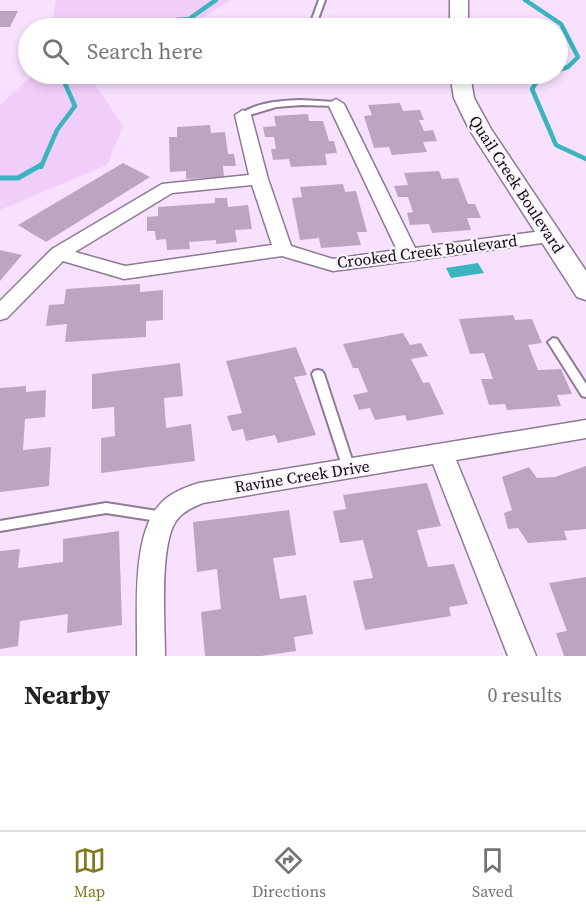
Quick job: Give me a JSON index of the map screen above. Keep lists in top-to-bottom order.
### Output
{
  "streets": {
    "street": ["Quail Creek Boulevard", "Crooked Creek Boulevard", "Ravine Creek Drive"]
  },
  "crossings": [
    ["Quail Creek Boulevard", "Crooked Creek Boulevard"]
  ],
  "page": {
    "search": "Search here",
    "heading": ["Nearby", "0 results"],
    "nav": ["Map", "Directions", "Saved"]
  }
}
